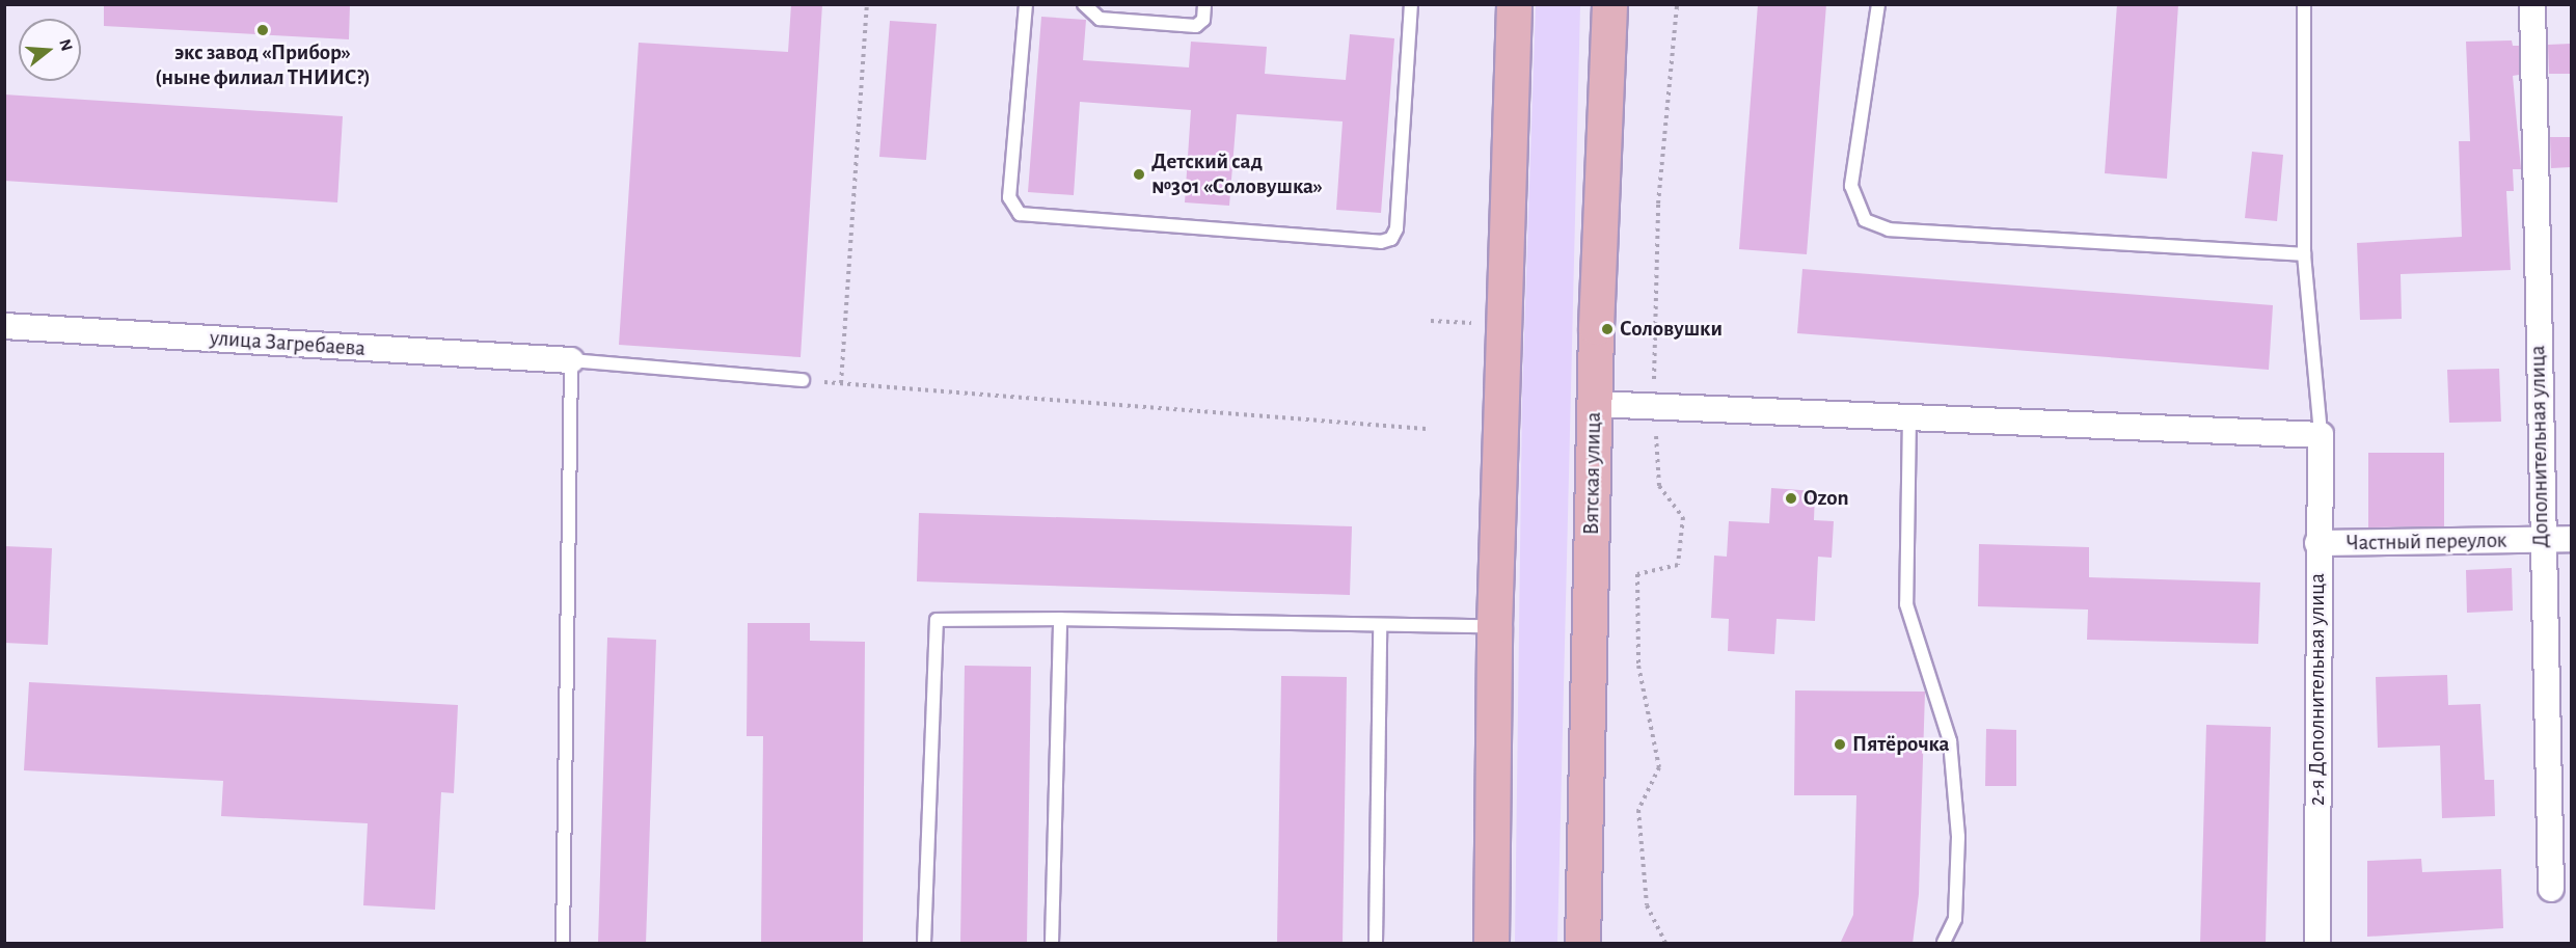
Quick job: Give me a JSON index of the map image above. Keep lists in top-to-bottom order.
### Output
{
  "streets": {
    "main road": ["Вятская улица"],
    "street": [
      "улица Загребаева",
      "Дополнительная улица",
      "Частный переулок",
      "2-я Дополнительная улица"
    ]
  },
  "crossings": [
    ["Дополнительная улица", "Частный переулок"],
    ["Частный переулок", "2-я Дополнительная улица"]
  ],
  "places": [
    "экс завод «Прибор» (ныне филиал ТНИИС?)",
    "Детский сад №301 «Соловушка»",
    "Соловушки",
    "Ozon",
    "Пятёрочка"
  ],
  "north": "right"
}
